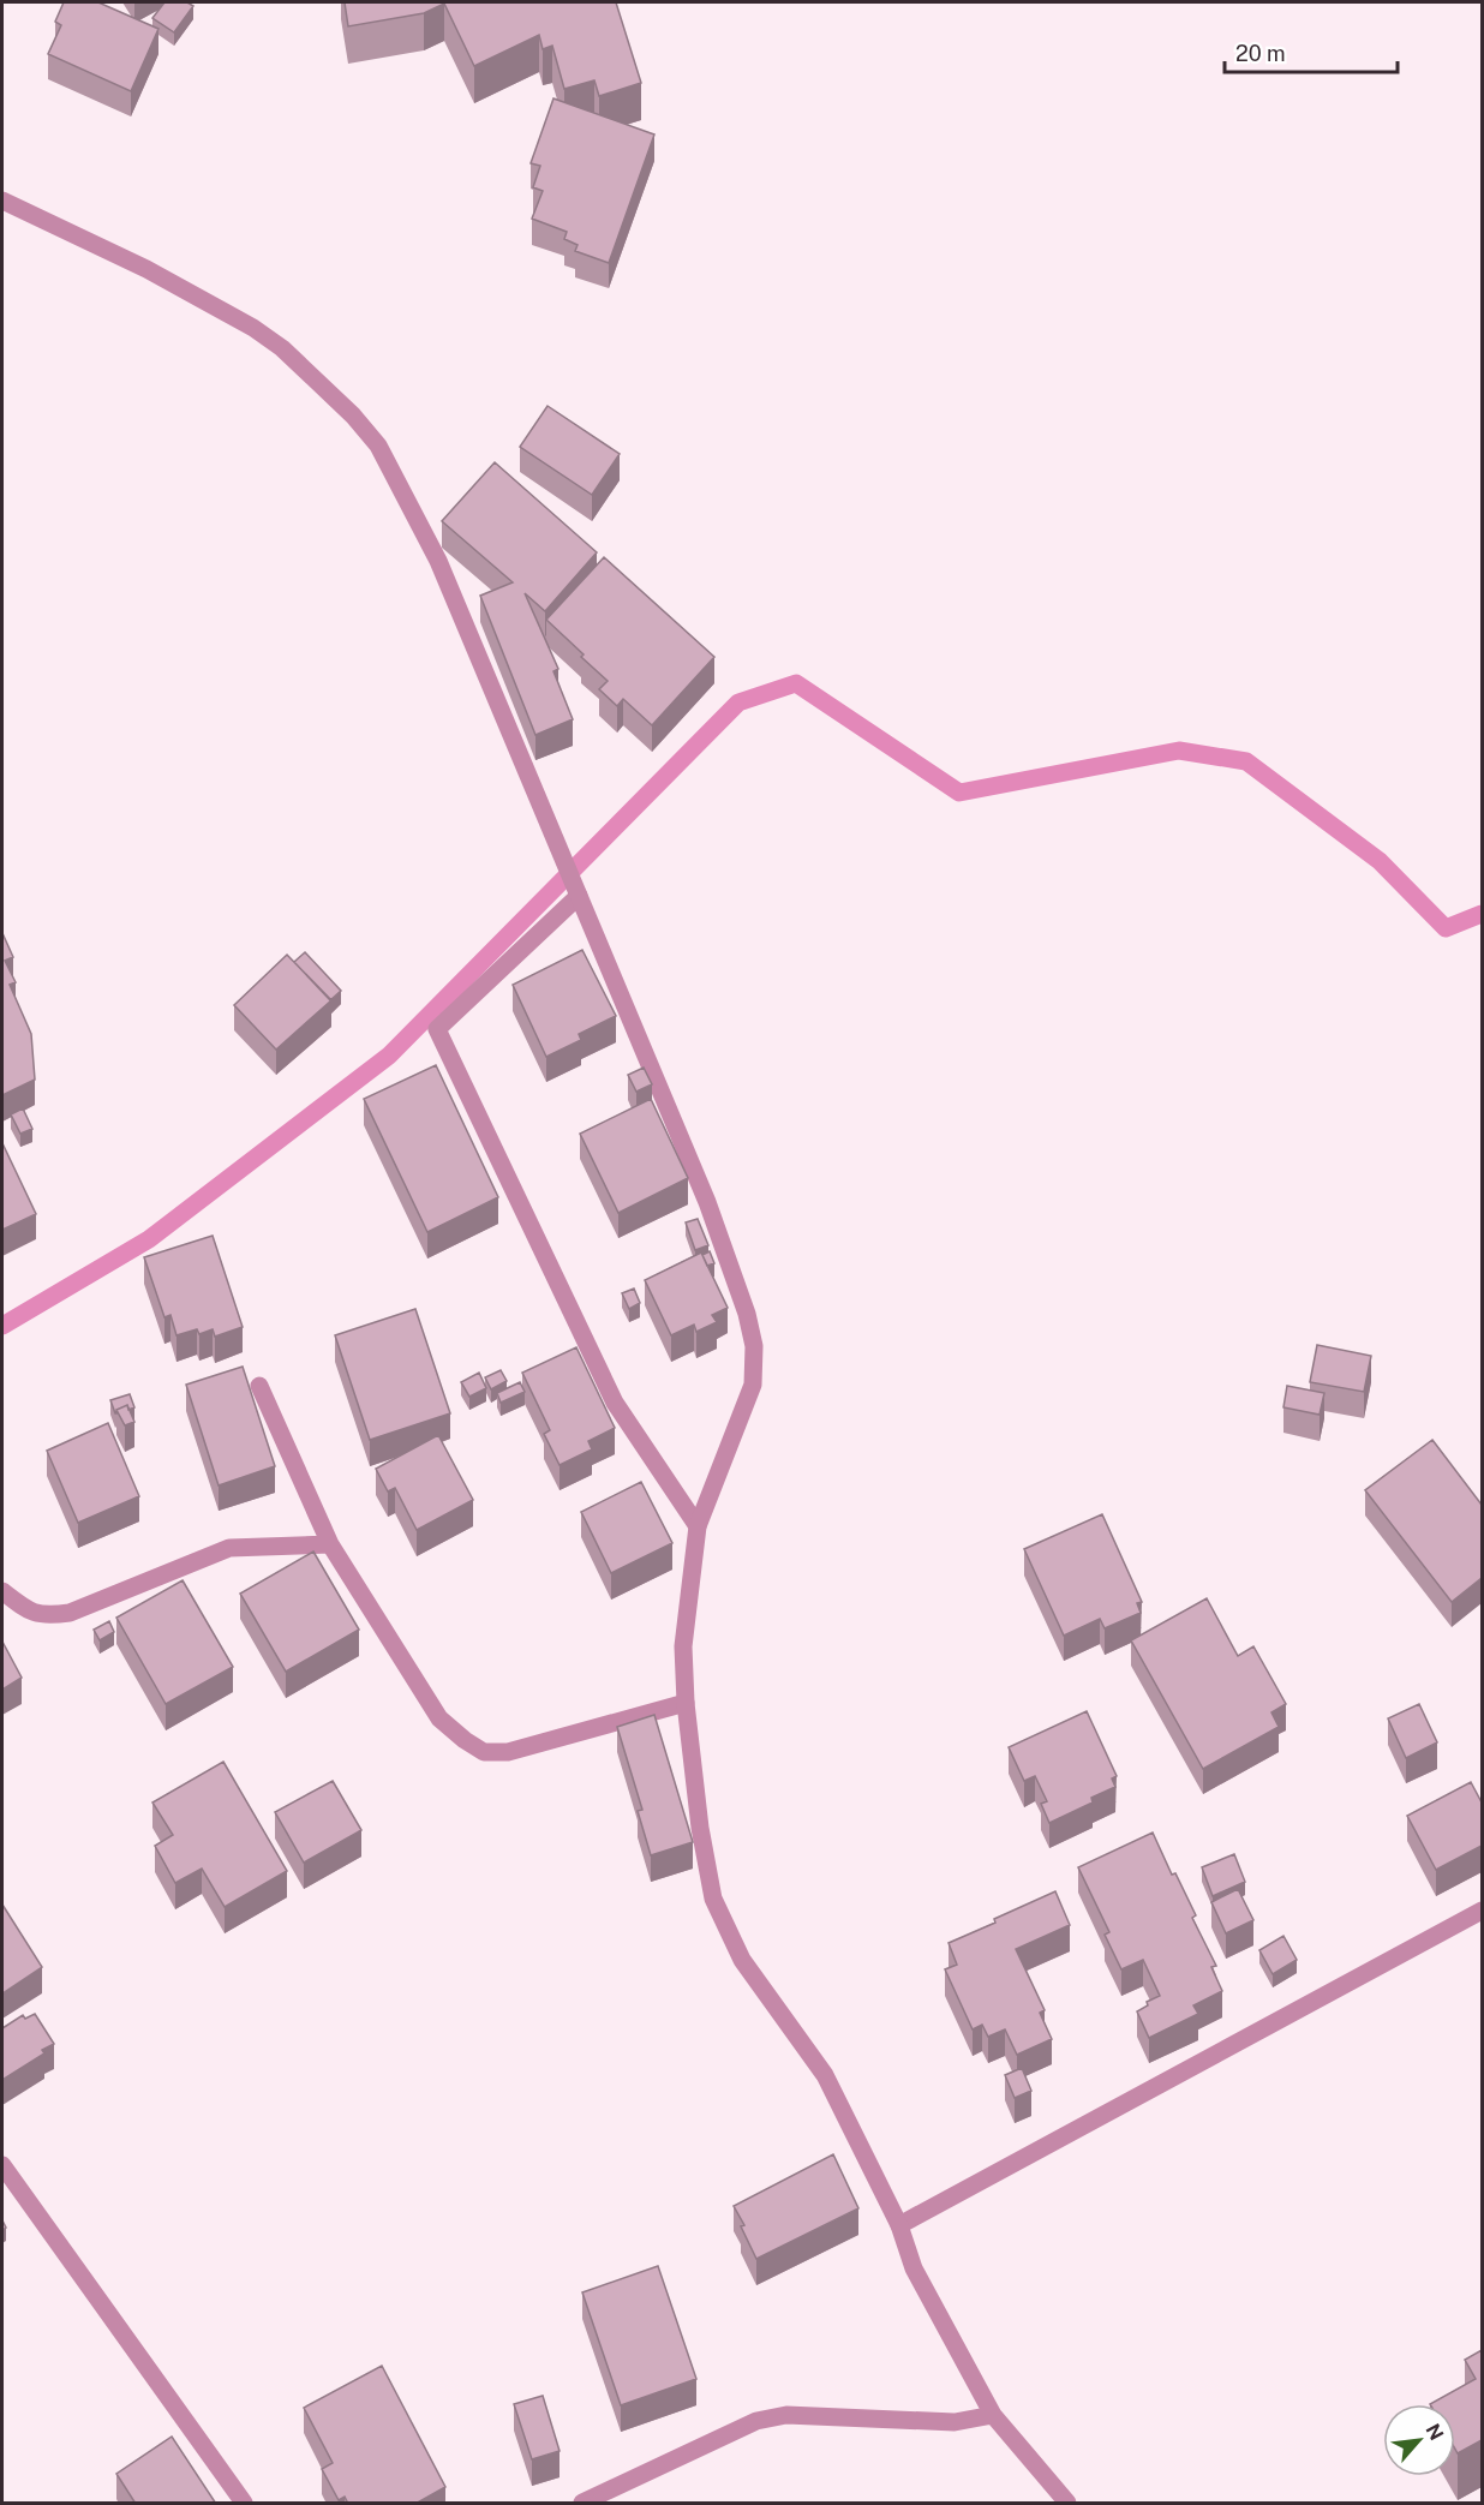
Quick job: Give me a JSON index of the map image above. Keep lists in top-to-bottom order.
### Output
{
  "scale_bar": "20 m",
  "north": "top right"
}
